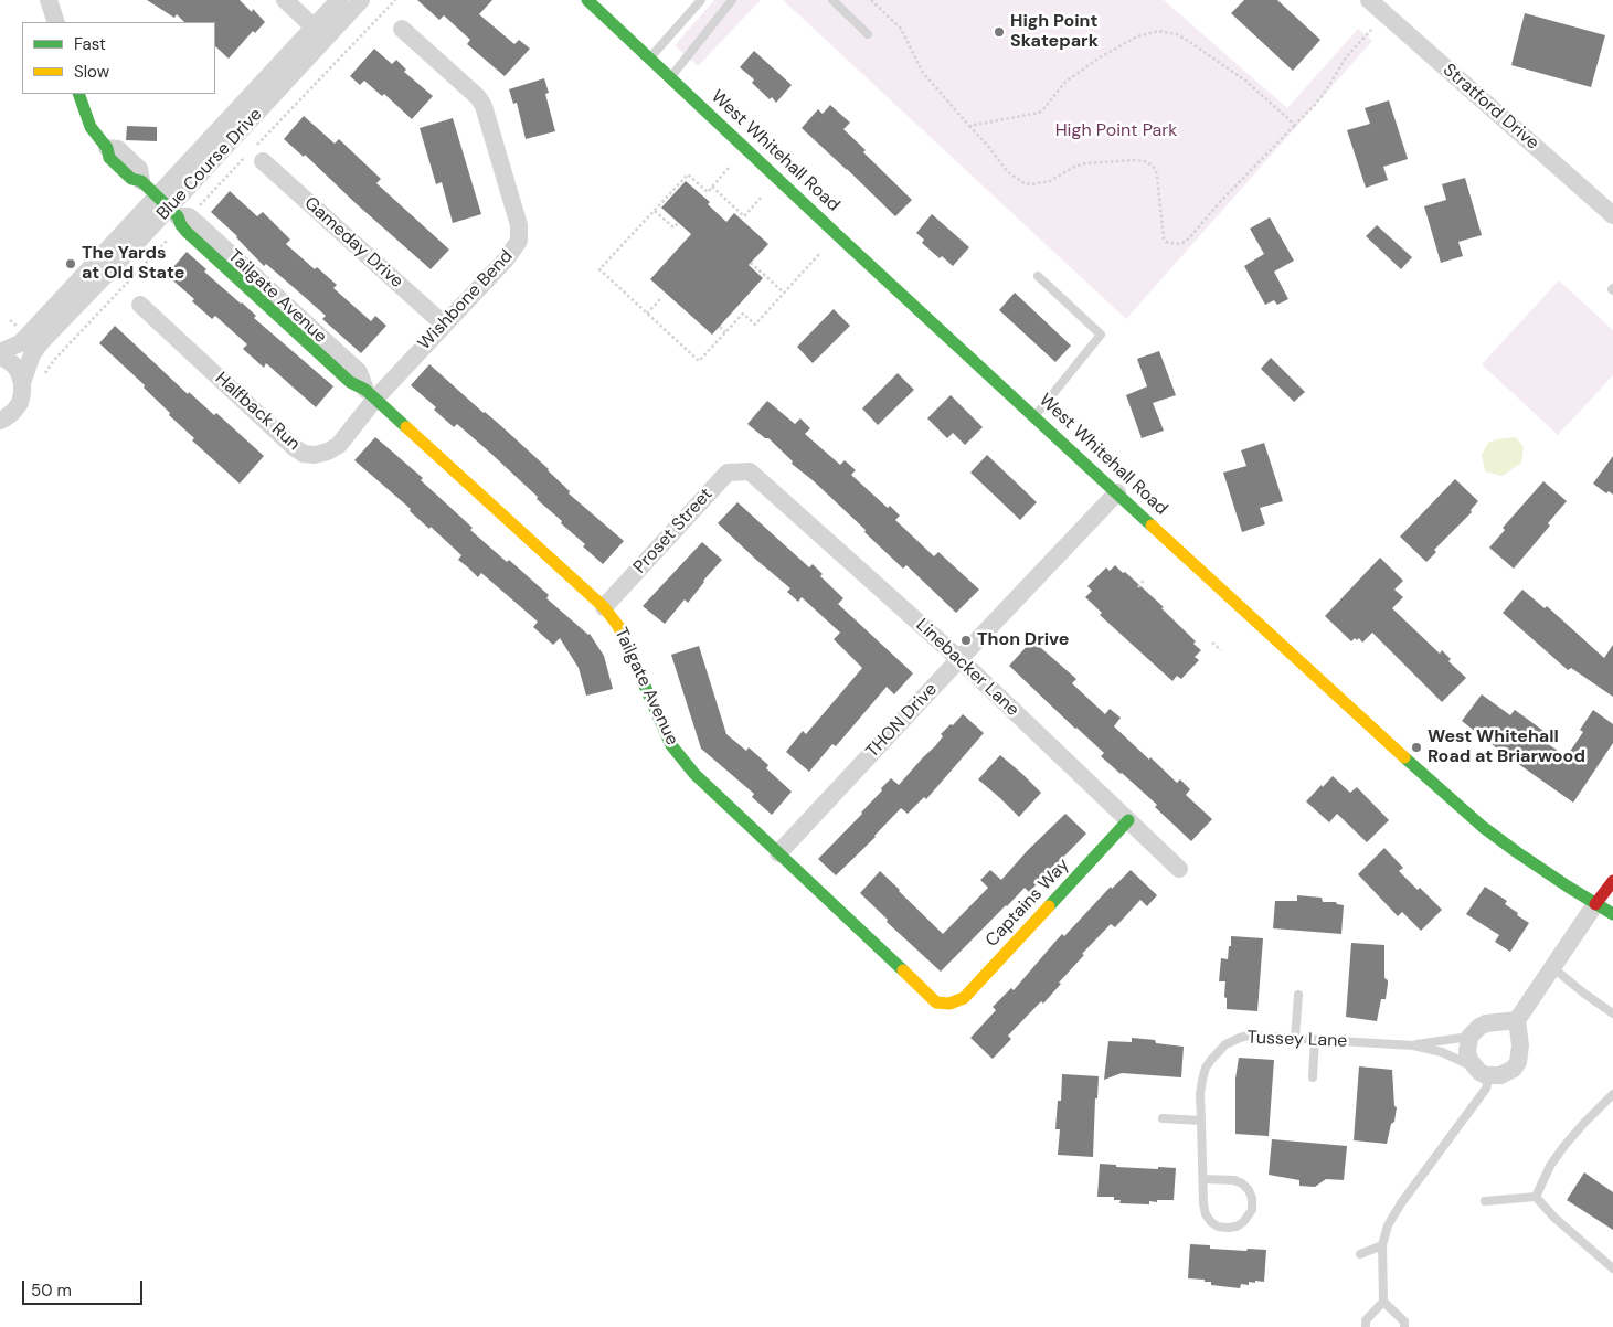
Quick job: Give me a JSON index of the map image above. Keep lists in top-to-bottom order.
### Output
{
  "streets": {
    "main road": ["West Whitehall Road", "Tailgate Avenue", "Captains Way"],
    "street": [
      "Stratford Drive",
      "Blue Course Drive",
      "Gameday Drive",
      "Wishbone Bend",
      "Halfback Run",
      "Proset Street",
      "Linebacker Lane",
      "THON Drive"
    ],
    "lane": ["Tussey Lane"]
  },
  "crossings": [
    ["West Whitehall Road", "THON Drive"],
    ["Blue Course Drive", "Tailgate Avenue"],
    ["Gameday Drive", "Wishbone Bend"],
    ["Tailgate Avenue", "Wishbone Bend"],
    ["Tailgate Avenue", "Halfback Run"],
    ["Tailgate Avenue", "Proset Street"],
    ["Tailgate Avenue", "THON Drive"],
    ["Tailgate Avenue", "Captains Way"],
    ["Wishbone Bend", "Halfback Run"],
    ["Proset Street", "Linebacker Lane"],
    ["Linebacker Lane", "THON Drive"],
    ["Linebacker Lane", "Captains Way"]
  ],
  "parks": ["High Point Park"],
  "places": [
    "High Point Skatepark",
    "The Yards at Old State",
    "Thon Drive",
    "West Whitehall Road at Briarwood"
  ],
  "legend": ["Fast", "Slow"],
  "scale_bar": "50 m"
}
